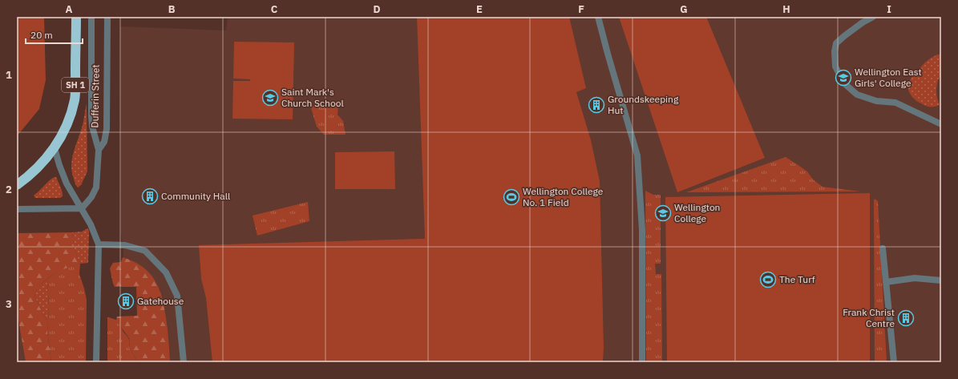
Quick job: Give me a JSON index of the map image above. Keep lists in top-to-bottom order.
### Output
{
  "streets": {
    "highway": ["SH 1"],
    "lane": ["Dufferin Street"]
  },
  "places": {
    "school or university": ["Wellington East Girls' College", "Saint Mark's Church School", "Wellington College"],
    "building": [
      "Groundskeeping Hut",
      "Community Hall",
      "Gatehouse",
      "Frank Christ Centre"
    ],
    "sports": ["Wellington College No. 1 Field", "The Turf"]
  },
  "scale_bar": "20 m",
  "grid": {
    "columns": [
      "A",
      "B",
      "C",
      "D",
      "E",
      "F",
      "G",
      "H",
      "I"
    ],
    "rows": ["1", "2", "3"]
  }
}
